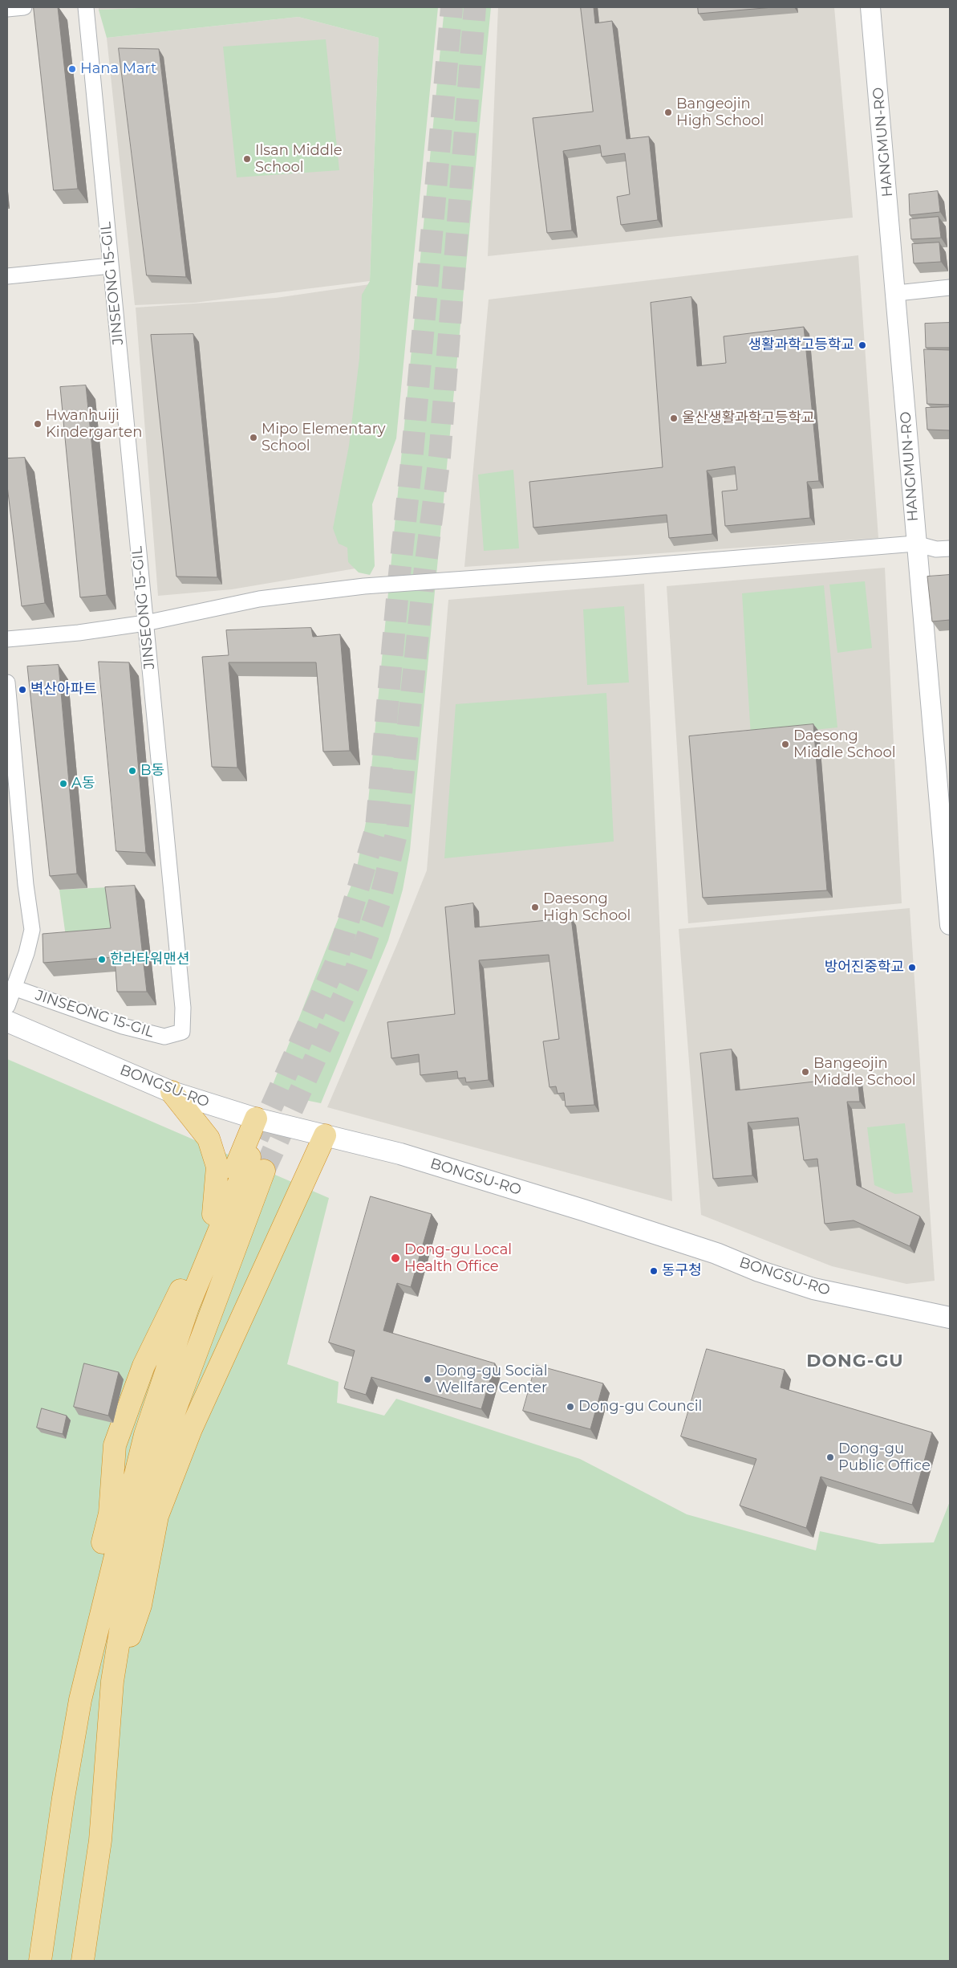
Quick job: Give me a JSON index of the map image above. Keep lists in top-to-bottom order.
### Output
{
  "streets": {
    "main road": ["BONGSU-RO"],
    "street": ["HANGMUN-RO", "JINSEONG 15-GIL"]
  },
  "districts": ["DONG-GU"],
  "places": [
    "Hana Mart",
    "Bangeojin High School",
    "Ilsan Middle School",
    "생활과학고등학교",
    "울산생활과학고등학교",
    "Hwanhuiji Kindergarten",
    "Mipo Elementary School",
    "벽산아파트",
    "Daesong Middle School",
    "B동",
    "A동",
    "Daesong High School",
    "한라타워맨션",
    "방어진중학교",
    "Bangeojin Middle School",
    "Dong-gu Local Health Office",
    "동구청",
    "Dong-gu Social Wellfare Center",
    "Dong-gu Council",
    "Dong-gu Public Office"
  ]
}
